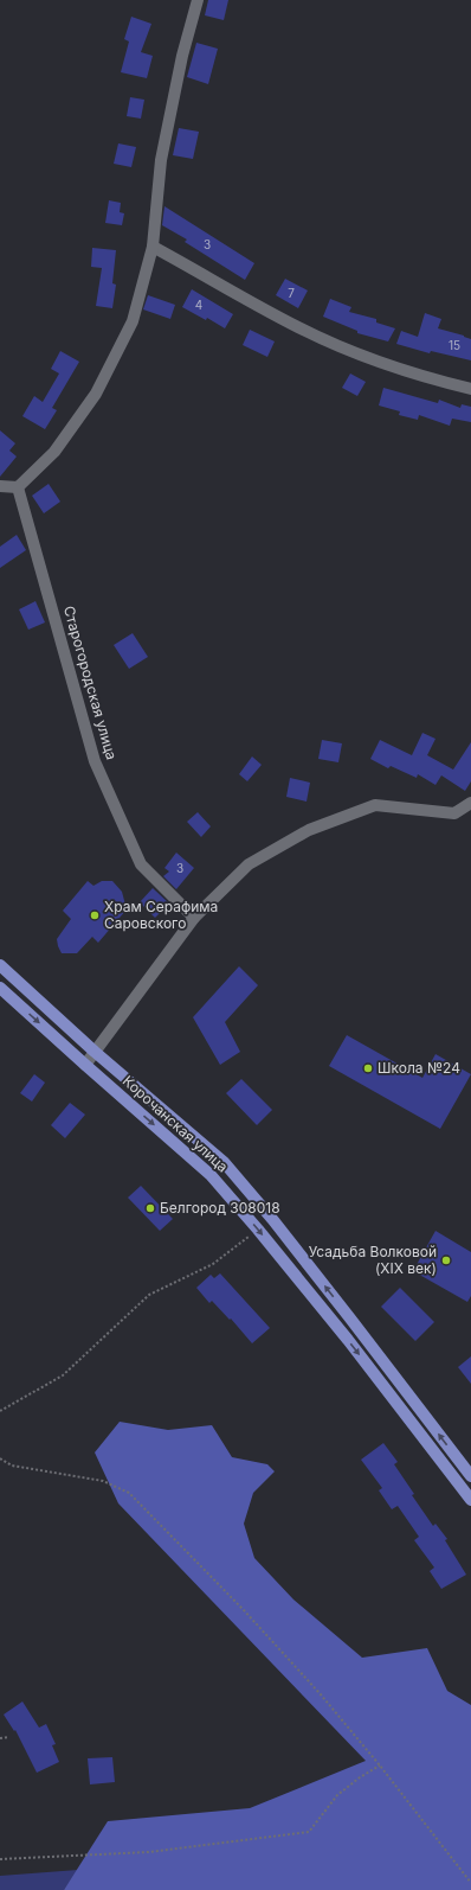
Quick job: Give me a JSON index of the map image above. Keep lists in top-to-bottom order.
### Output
{
  "streets": {
    "main road": ["Корочанская улица"],
    "street": ["Старогородская улица"]
  },
  "places": [
    "Храм Серафима Саровского",
    "Школа №24",
    "Белгород 308018",
    "Усадьба Волковой (XIX век)"
  ],
  "house_numbers": [
    "3",
    "7",
    "4",
    "15",
    "3"
  ]
}
